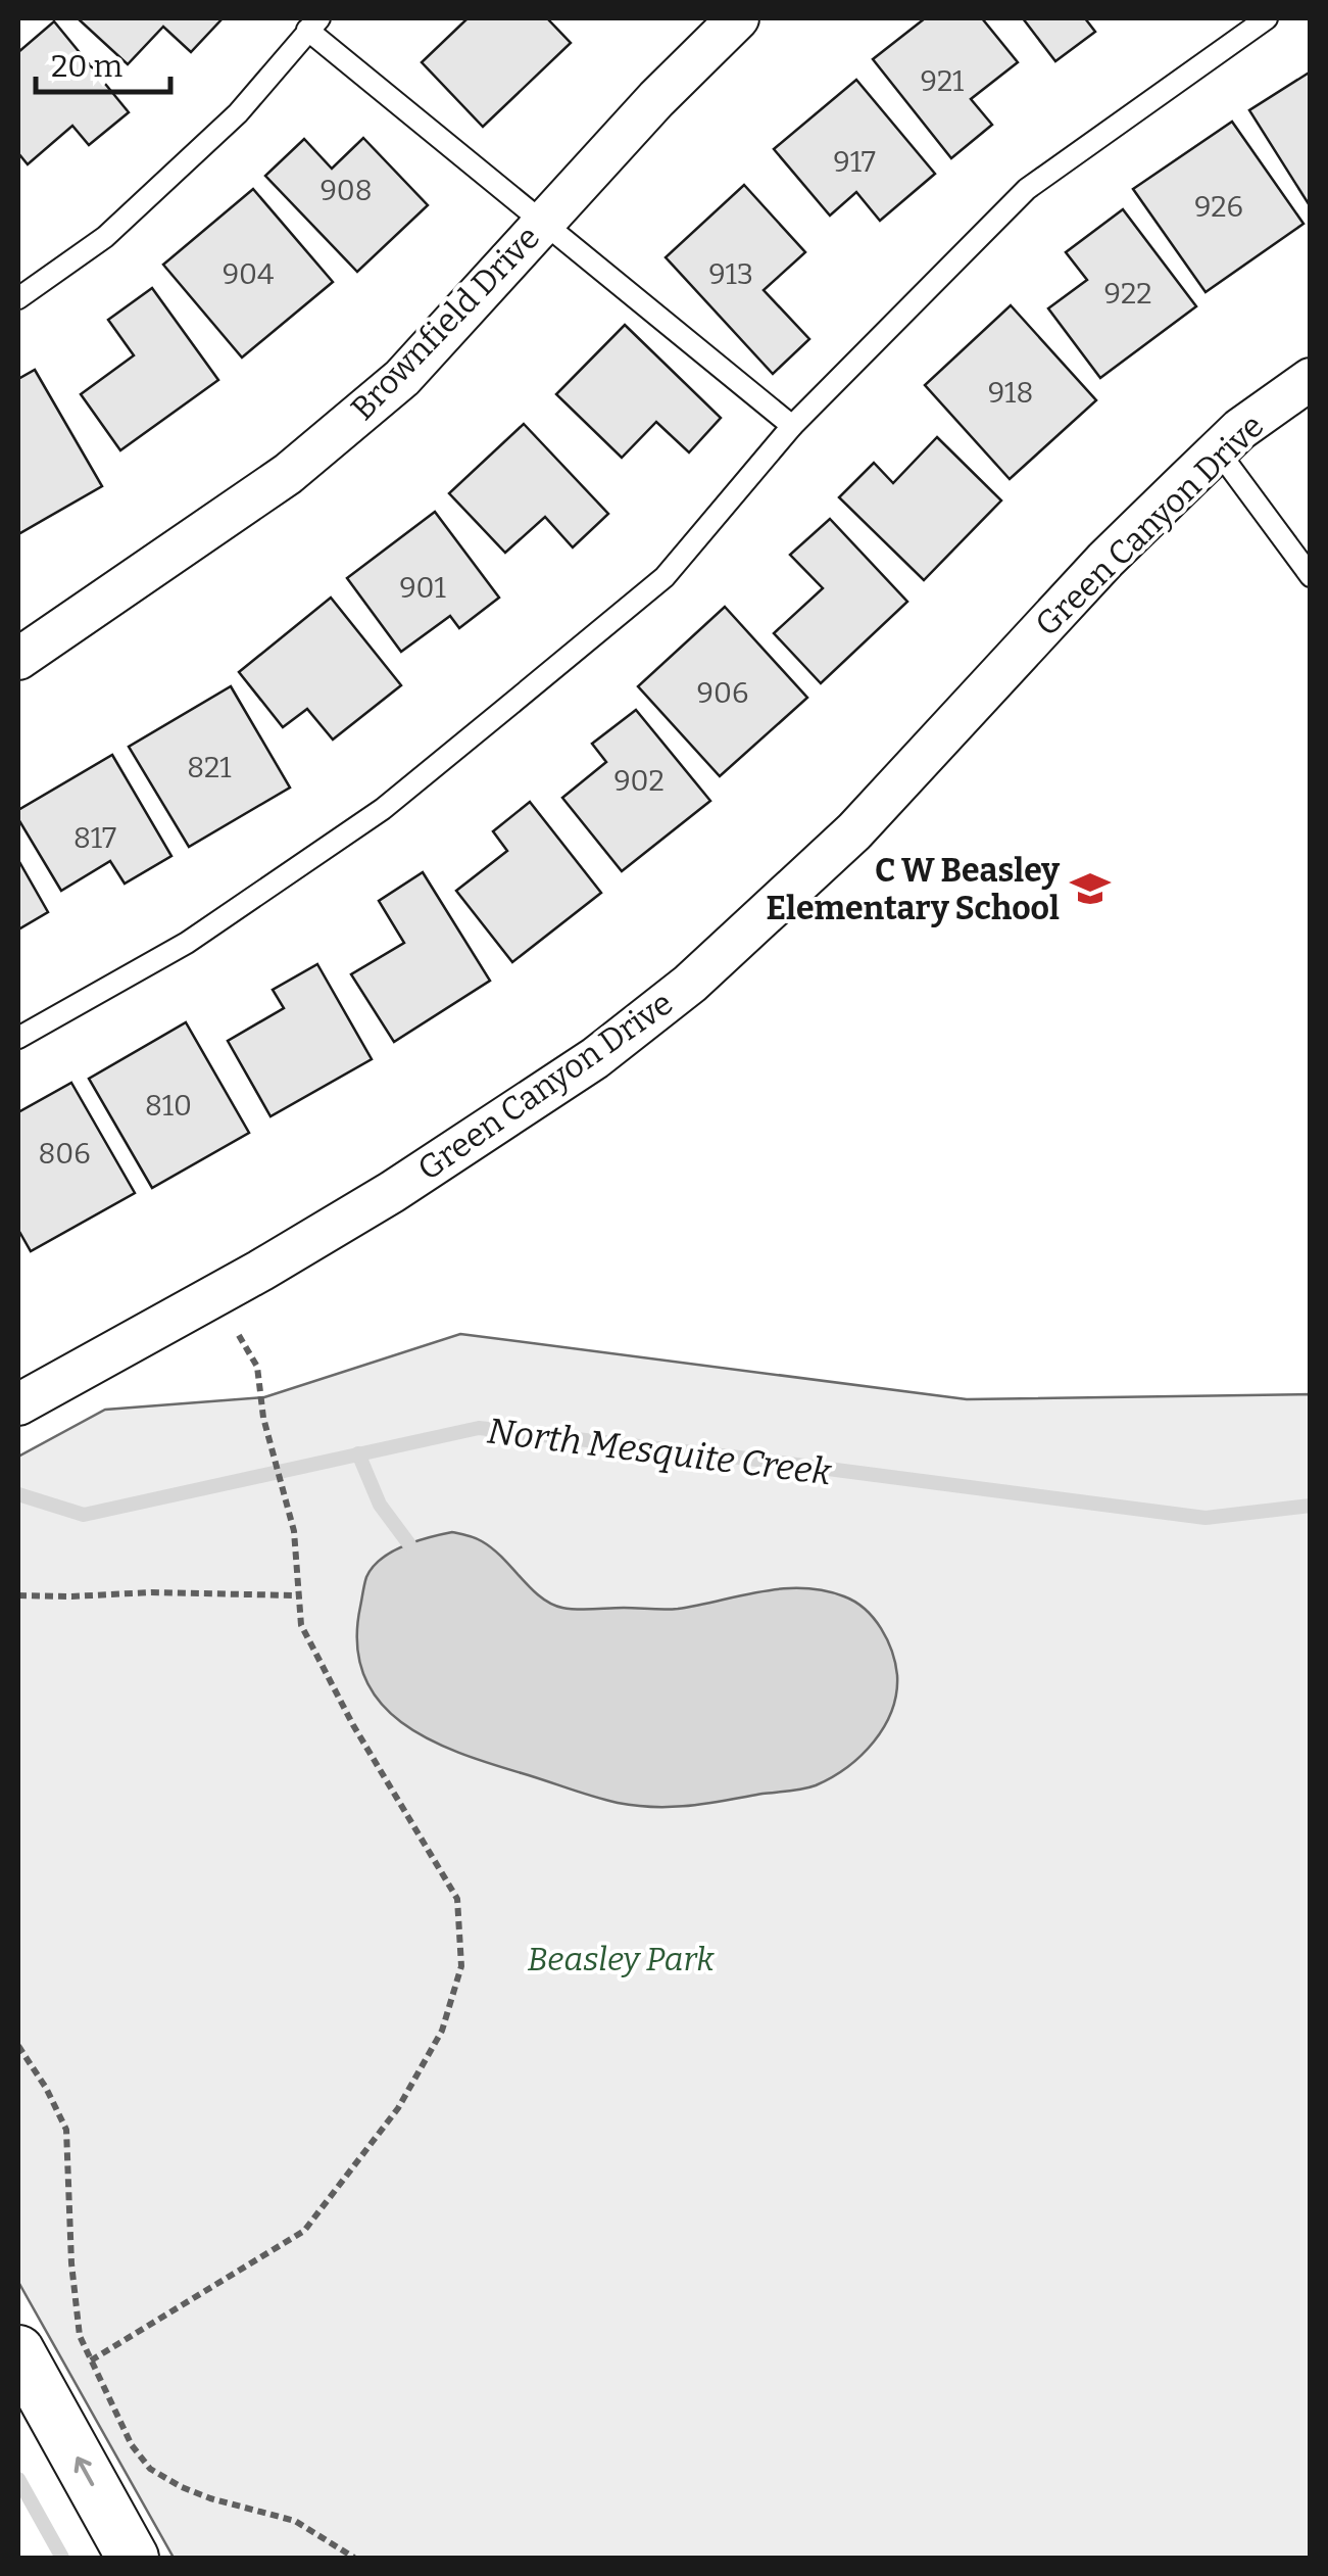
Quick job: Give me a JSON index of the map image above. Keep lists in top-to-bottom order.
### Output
{
  "streets": {
    "street": ["Brownfield Drive", "Green Canyon Drive"]
  },
  "water": ["North Mesquite Creek"],
  "parks": ["Beasley Park"],
  "places": {
    "school or university": ["C W Beasley Elementary School"]
  },
  "house_numbers": [
    "921",
    "917",
    "908",
    "926",
    "904",
    "913",
    "922",
    "918",
    "901",
    "906",
    "821",
    "902",
    "817",
    "810",
    "806"
  ],
  "scale_bar": "20 m"
}
